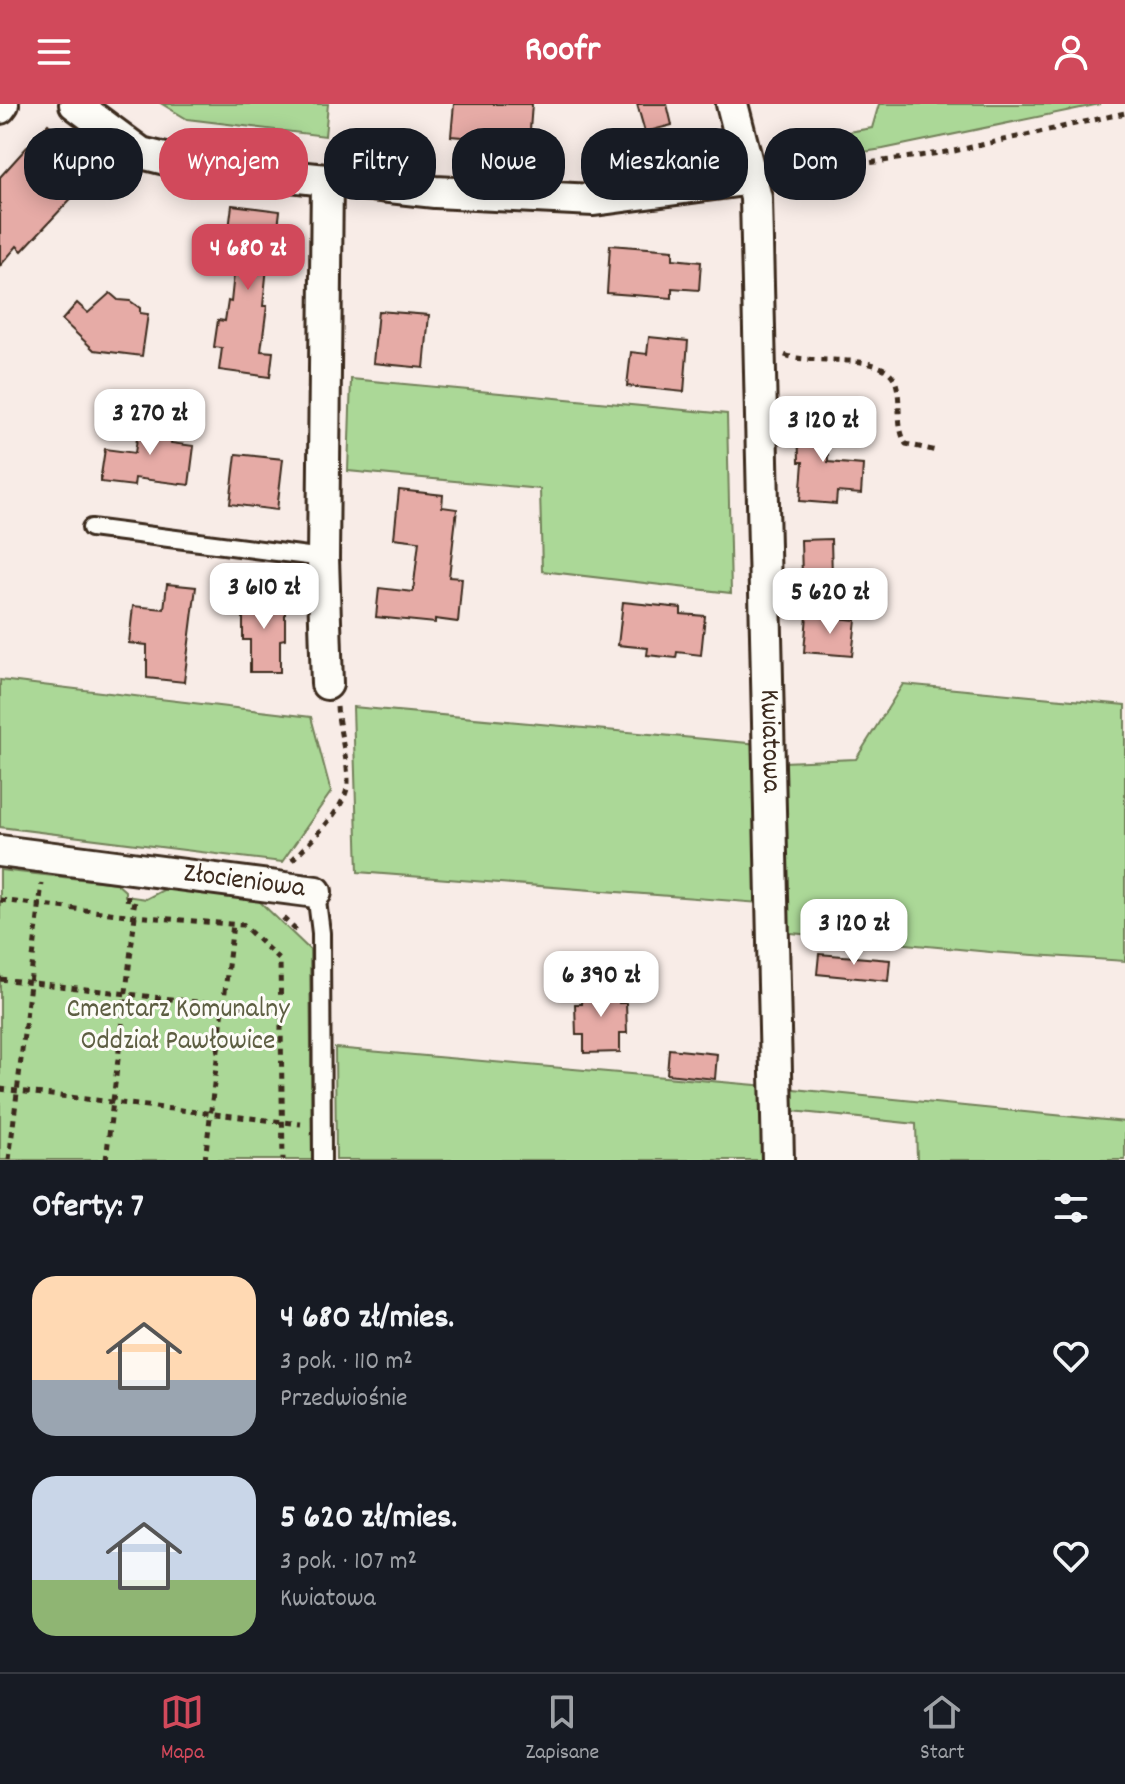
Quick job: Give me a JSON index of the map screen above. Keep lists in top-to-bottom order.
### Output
{
  "streets": {
    "street": ["Kwiatowa", "Złocieniowa"]
  },
  "parks": ["Cmentarz Komunalny Oddział Pawłowice"],
  "page": {
    "header": "Roofr",
    "chip": [
      "Kupno",
      "Wynajem",
      "Filtry",
      "Nowe",
      "Mieszkanie",
      "Dom"
    ],
    "price": [
      "4 680 zł",
      "3 270 zł",
      "3 120 zł",
      "3 610 zł",
      "5 620 zł",
      "3 120 zł",
      "6 390 zł"
    ],
    "heading": "Oferty: 7",
    "list": [
      {
        "name": "4 680 zł/mies.",
        "note": "3 pok. · 110 m² · Przedwiośnie"
      },
      {
        "name": "5 620 zł/mies.",
        "note": "3 pok. · 107 m² · Kwiatowa"
      }
    ],
    "tabs": ["Mapa", "Zapisane", "Start"]
  }
}
